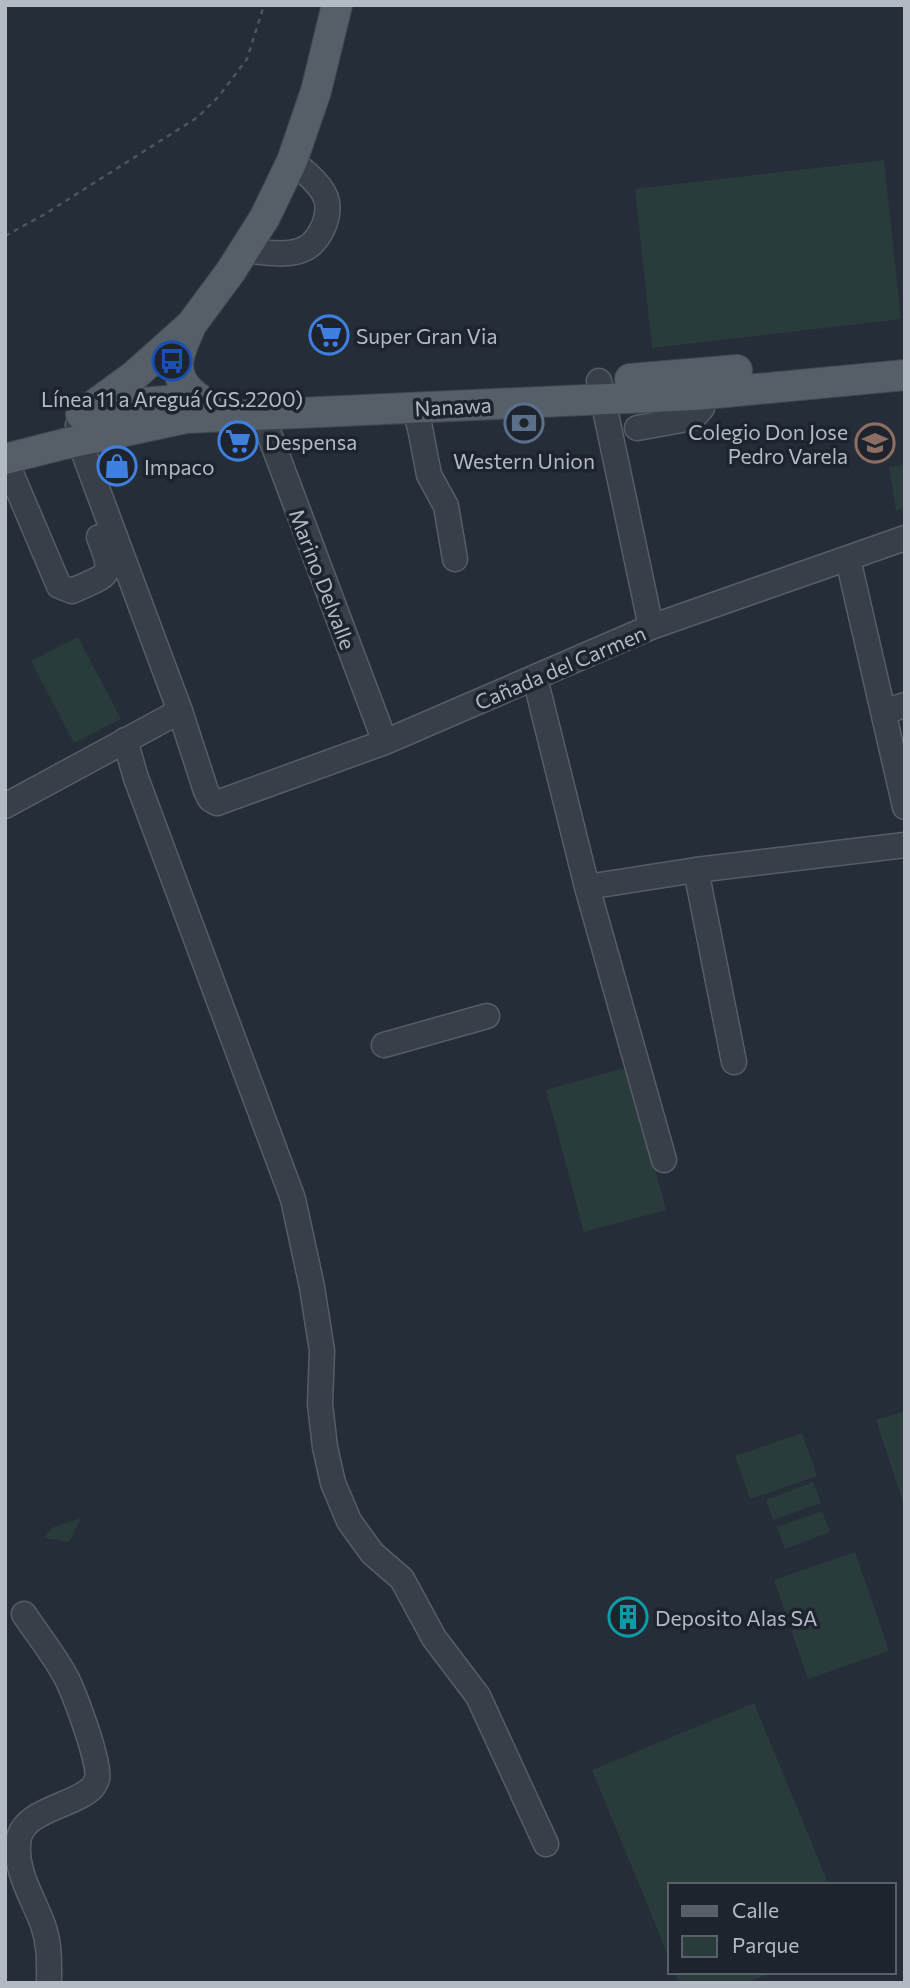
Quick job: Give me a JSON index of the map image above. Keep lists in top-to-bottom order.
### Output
{
  "streets": {
    "main road": ["Nanawa"],
    "street": ["Marino Delvalle", "Cañada del Carmen"]
  },
  "crossings": [
    ["Nanawa", "Marino Delvalle"],
    ["Marino Delvalle", "Cañada del Carmen"]
  ],
  "places": {
    "supermarket": ["Super Gran Via", "Despensa"],
    "bus stop": ["Línea 11 a Areguá (GS.2200)"],
    "bank": ["Western Union"],
    "school or university": ["Colegio Don Jose Pedro Varela"],
    "shop": ["Impaco"],
    "building": ["Deposito Alas SA"]
  },
  "legend": ["Calle", "Parque"]
}
